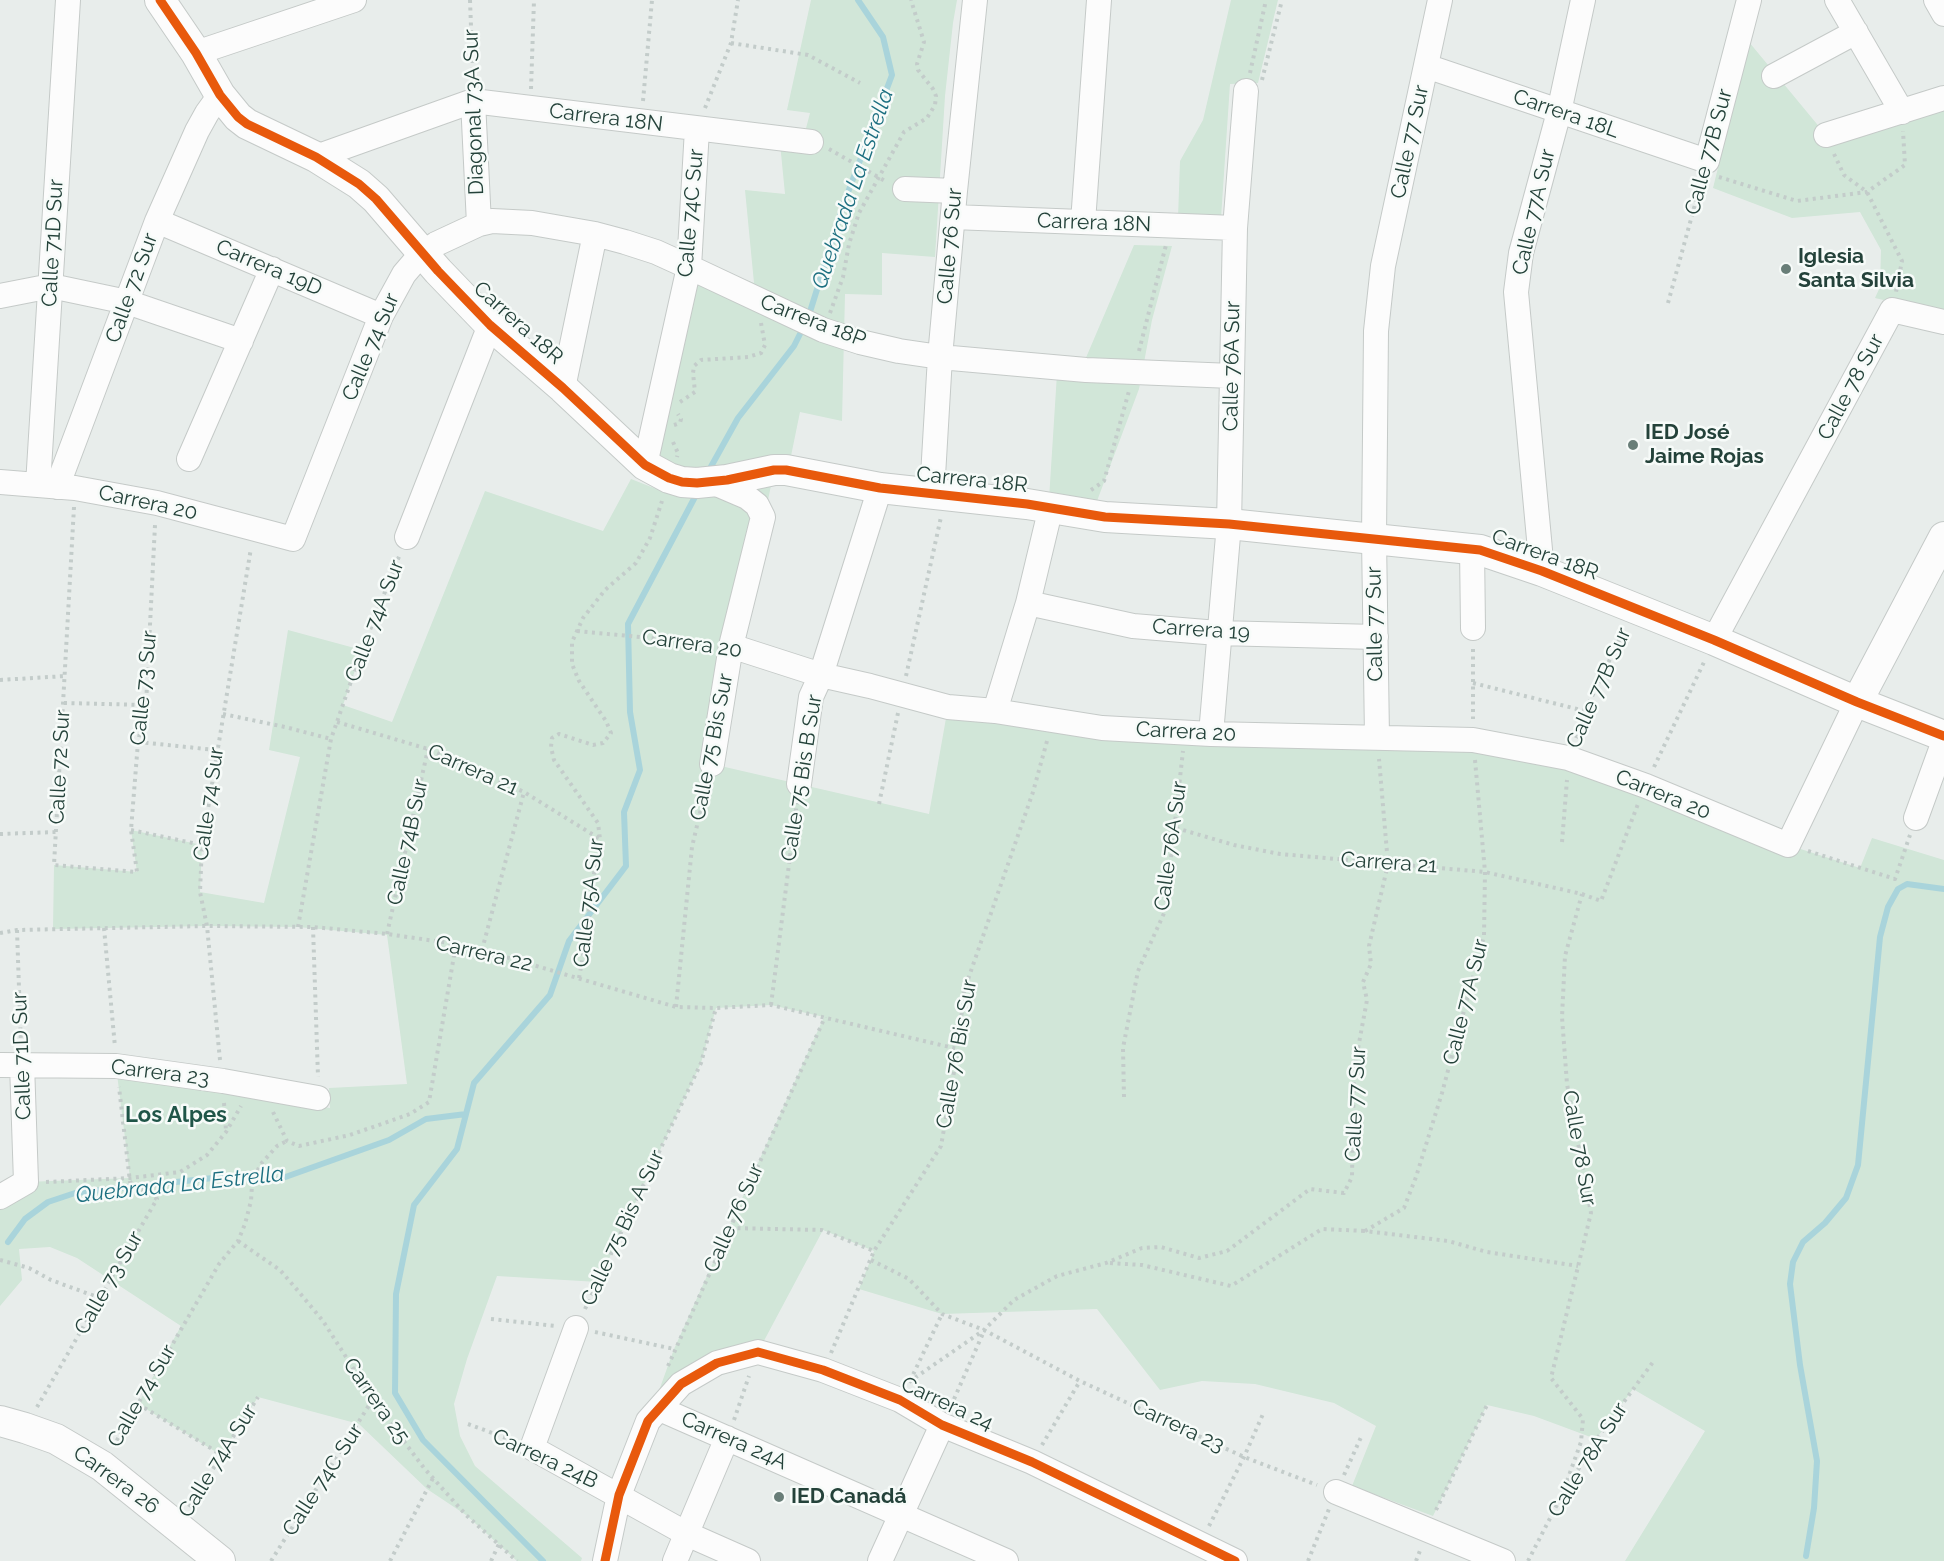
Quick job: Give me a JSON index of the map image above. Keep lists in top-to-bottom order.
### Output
{
  "streets": {
    "street": [
      "Diagonal 73A Sur",
      "Carrera 18L",
      "Carrera 18N",
      "Calle 77 Sur",
      "Calle 77B Sur",
      "Calle 77A Sur",
      "Calle 74C Sur",
      "Calle 71D Sur",
      "Calle 76 Sur",
      "Carrera 19D",
      "Calle 72 Sur",
      "Carrera 18P",
      "Carrera 18R",
      "Calle 74 Sur",
      "Calle 76A Sur",
      "Calle 78 Sur",
      "Carrera 20",
      "Calle 74A Sur",
      "Carrera 19",
      "Calle 75 Bis Sur",
      "Calle 75 Bis B Sur",
      "Carrera 23",
      "Calle 75 Bis A Sur",
      "Carrera 24",
      "Carrera 24A",
      "Carrera 24B",
      "Carrera 26"
    ],
    "path": [
      "Calle 73 Sur",
      "Carrera 21",
      "Calle 74B Sur",
      "Calle 75A Sur",
      "Carrera 22",
      "Calle 76 Bis Sur",
      "Carrera 25",
      "Calle 78A Sur"
    ]
  },
  "crossings": [
    ["Diagonal 73A Sur", "Carrera 18N"],
    ["Diagonal 73A Sur", "Carrera 18P"],
    ["Diagonal 73A Sur", "Calle 74 Sur"],
    ["Carrera 18L", "Calle 77 Sur"],
    ["Carrera 18L", "Calle 77B Sur"],
    ["Carrera 18L", "Calle 77A Sur"],
    ["Carrera 18N", "Calle 74C Sur"],
    ["Carrera 18N", "Calle 76 Sur"],
    ["Carrera 18N", "Calle 76A Sur"],
    ["Calle 77 Sur", "Carrera 18R"],
    ["Calle 77 Sur", "Carrera 20"],
    ["Calle 77 Sur", "Carrera 19"],
    ["Calle 77 Sur", "Carrera 21"],
    ["Calle 77B Sur", "Carrera 18R"],
    ["Calle 77B Sur", "Carrera 20"],
    ["Calle 77A Sur", "Carrera 18R"],
    ["Calle 77A Sur", "Carrera 20"],
    ["Calle 77A Sur", "Carrera 21"],
    ["Calle 74C Sur", "Carrera 18P"],
    ["Calle 74C Sur", "Carrera 18R"],
    ["Calle 74C Sur", "Calle 75A Sur"],
    ["Calle 74C Sur", "Carrera 25"],
    ["Calle 71D Sur", "Calle 72 Sur"],
    ["Calle 71D Sur", "Carrera 20"],
    ["Calle 71D Sur", "Carrera 22"],
    ["Calle 71D Sur", "Carrera 23"],
    ["Calle 76 Sur", "Carrera 18P"],
    ["Calle 76 Sur", "Carrera 18R"],
    ["Calle 76 Sur", "Carrera 22"],
    ["Carrera 19D", "Calle 72 Sur"],
    ["Carrera 19D", "Calle 74 Sur"],
    ["Calle 72 Sur", "Carrera 18R"],
    ["Calle 72 Sur", "Carrera 20"],
    ["Calle 72 Sur", "Calle 73 Sur"],
    ["Carrera 18P", "Calle 74 Sur"],
    ["Carrera 18P", "Calle 76A Sur"],
    ["Carrera 18R", "Calle 74 Sur"],
    ["Carrera 18R", "Calle 76A Sur"],
    ["Carrera 18R", "Calle 78 Sur"],
    ["Carrera 18R", "Calle 74A Sur"],
    ["Carrera 18R", "Calle 75 Bis Sur"],
    ["Carrera 18R", "Calle 75 Bis B Sur"],
    ["Carrera 18R", "Calle 75A Sur"],
    ["Calle 74 Sur", "Carrera 20"],
    ["Calle 74 Sur", "Carrera 22"],
    ["Calle 74 Sur", "Carrera 23"],
    ["Calle 74 Sur", "Carrera 25"],
    ["Calle 74 Sur", "Carrera 26"],
    ["Calle 76A Sur", "Carrera 20"],
    ["Calle 76A Sur", "Carrera 19"],
    ["Calle 76A Sur", "Carrera 21"],
    ["Calle 78 Sur", "Carrera 21"],
    ["Calle 78 Sur", "Calle 78A Sur"],
    ["Carrera 20", "Calle 73 Sur"],
    ["Carrera 20", "Calle 75 Bis Sur"],
    ["Carrera 20", "Calle 75 Bis B Sur"],
    ["Carrera 20", "Calle 75A Sur"],
    ["Carrera 20", "Calle 76 Bis Sur"],
    ["Calle 74A Sur", "Carrera 21"],
    ["Calle 74A Sur", "Carrera 22"],
    ["Calle 74A Sur", "Carrera 26"],
    ["Calle 73 Sur", "Carrera 26"],
    ["Calle 75 Bis Sur", "Carrera 22"],
    ["Carrera 21", "Calle 74B Sur"],
    ["Carrera 21", "Calle 75A Sur"],
    ["Calle 75 Bis B Sur", "Carrera 22"],
    ["Calle 74B Sur", "Carrera 22"],
    ["Calle 75A Sur", "Carrera 22"],
    ["Carrera 22", "Calle 76 Bis Sur"],
    ["Carrera 22", "Calle 75 Bis A Sur"],
    ["Calle 76 Bis Sur", "Carrera 23"],
    ["Calle 76 Bis Sur", "Carrera 24"],
    ["Calle 75 Bis A Sur", "Carrera 24B"]
  ],
  "districts": ["Los Alpes"],
  "water": ["Quebrada La Estrella"],
  "places": ["Iglesia Santa Silvia", "IED José Jaime Rojas", "IED Canadá"]
}
